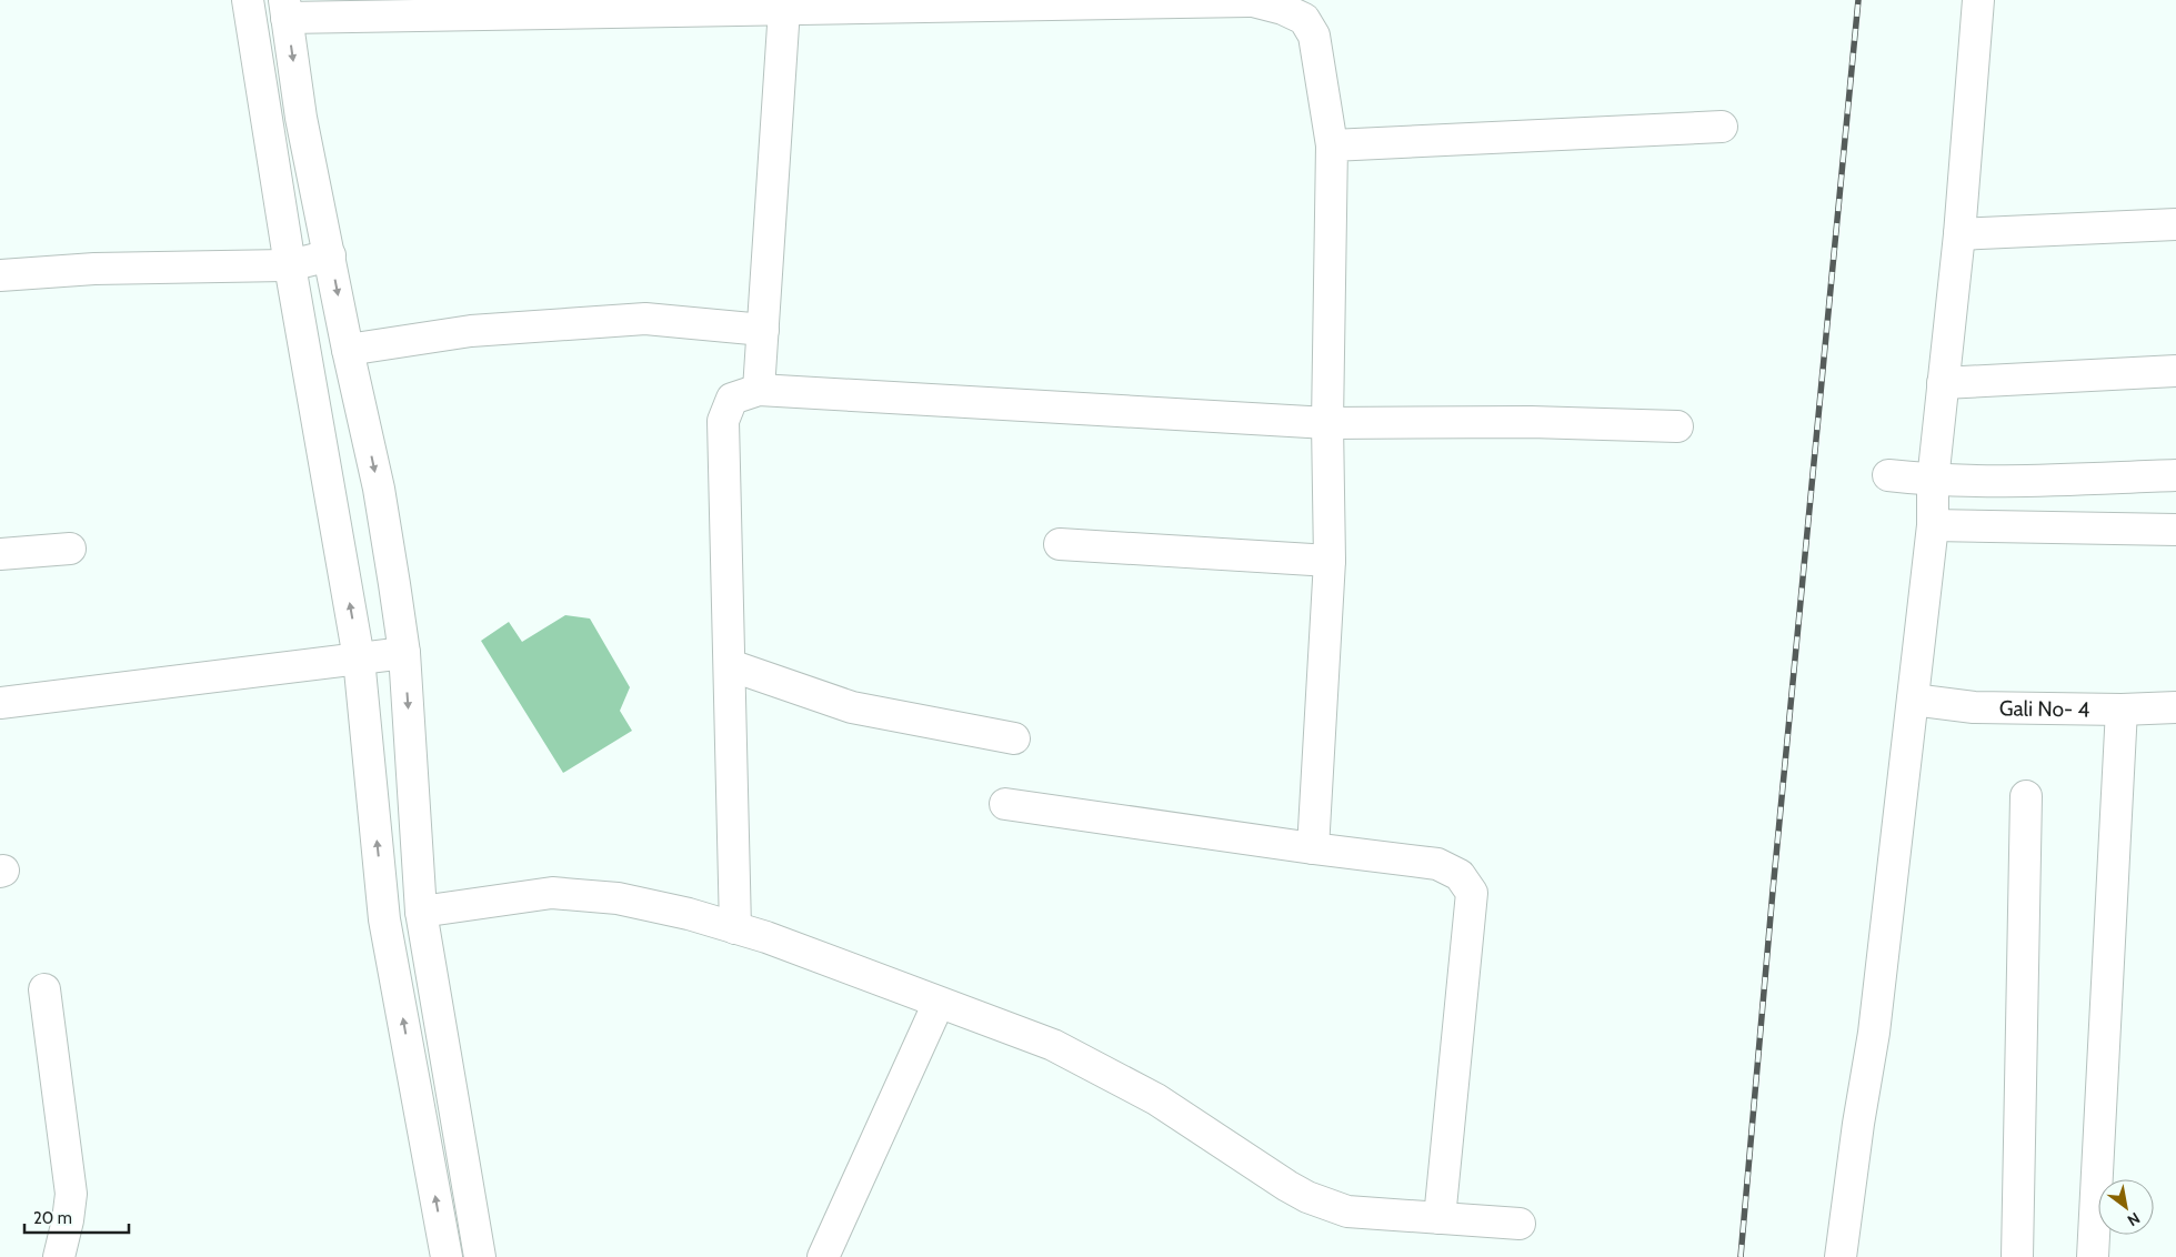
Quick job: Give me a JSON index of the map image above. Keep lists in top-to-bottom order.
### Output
{
  "streets": {
    "street": ["Gali No- 4"]
  },
  "scale_bar": "20 m",
  "north": "bottom right"
}
